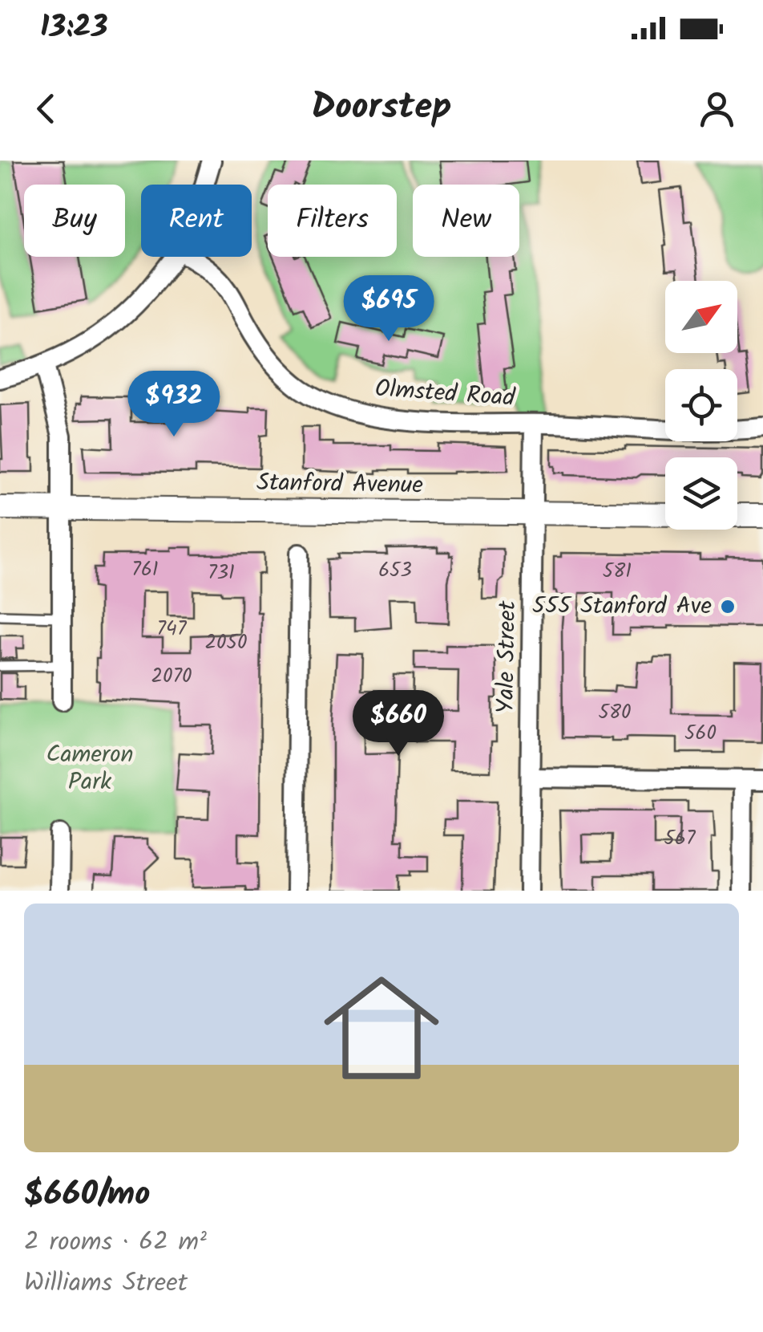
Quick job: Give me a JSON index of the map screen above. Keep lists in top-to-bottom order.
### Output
{
  "streets": {
    "street": ["Olmsted Road", "Stanford Avenue", "Yale Street"]
  },
  "crossings": [
    ["Olmsted Road", "Yale Street"],
    ["Stanford Avenue", "Yale Street"]
  ],
  "parks": ["Cameron Park"],
  "places": ["555 Stanford Ave"],
  "house_numbers": [
    "761",
    "653",
    "581",
    "731",
    "747",
    "2050",
    "2070",
    "580",
    "560",
    "567"
  ],
  "north": "top right",
  "page": {
    "status": "13:23",
    "header": "Doorstep",
    "chip": [
      "Buy",
      "Rent",
      "Filters",
      "New"
    ],
    "price": ["$695", "$932", "$660"],
    "list": [
      {
        "name": "$660/mo",
        "note": "2 rooms · 62 m² · Williams Street"
      }
    ]
  }
}
